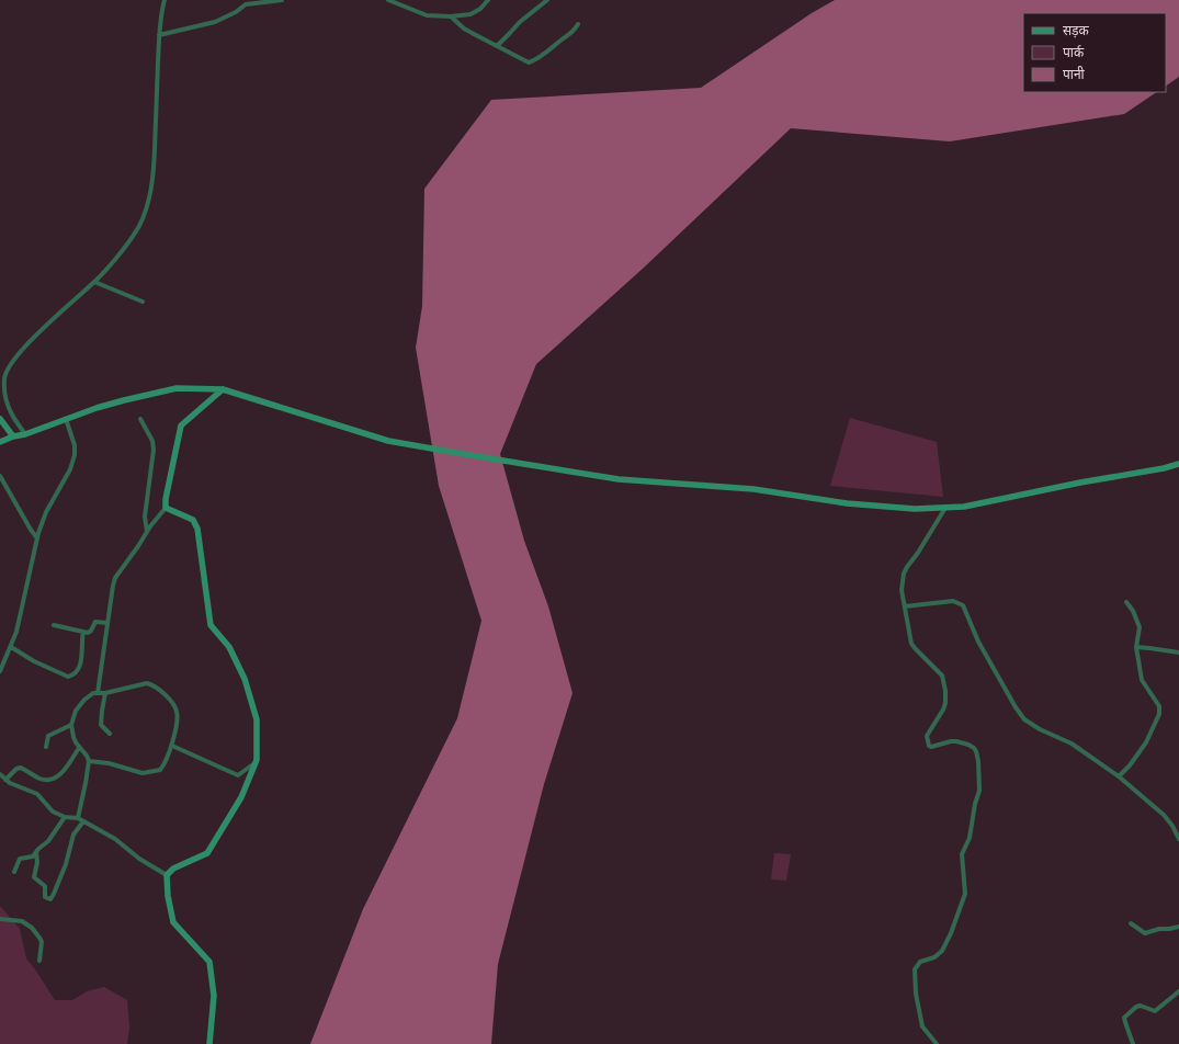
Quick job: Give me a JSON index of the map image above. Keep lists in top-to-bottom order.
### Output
{
  "legend": ["सड़क", "पार्क", "पानी"]
}
